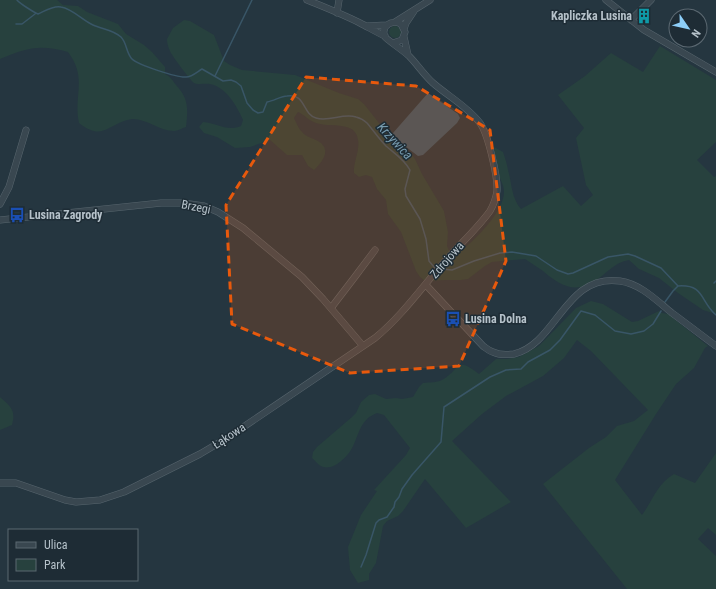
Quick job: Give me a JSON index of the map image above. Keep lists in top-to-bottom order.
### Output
{
  "streets": {
    "street": ["Brzegi", "Zdrojowa", "Łąkowa"]
  },
  "crossings": [
    ["Brzegi", "Łąkowa"],
    ["Zdrojowa", "Łąkowa"]
  ],
  "water": ["Krzywica"],
  "places": {
    "building": ["Kapliczka Lusina"],
    "bus stop": ["Lusina Zagrody", "Lusina Dolna"]
  },
  "legend": ["Ulica", "Park"],
  "north": "bottom right"
}
